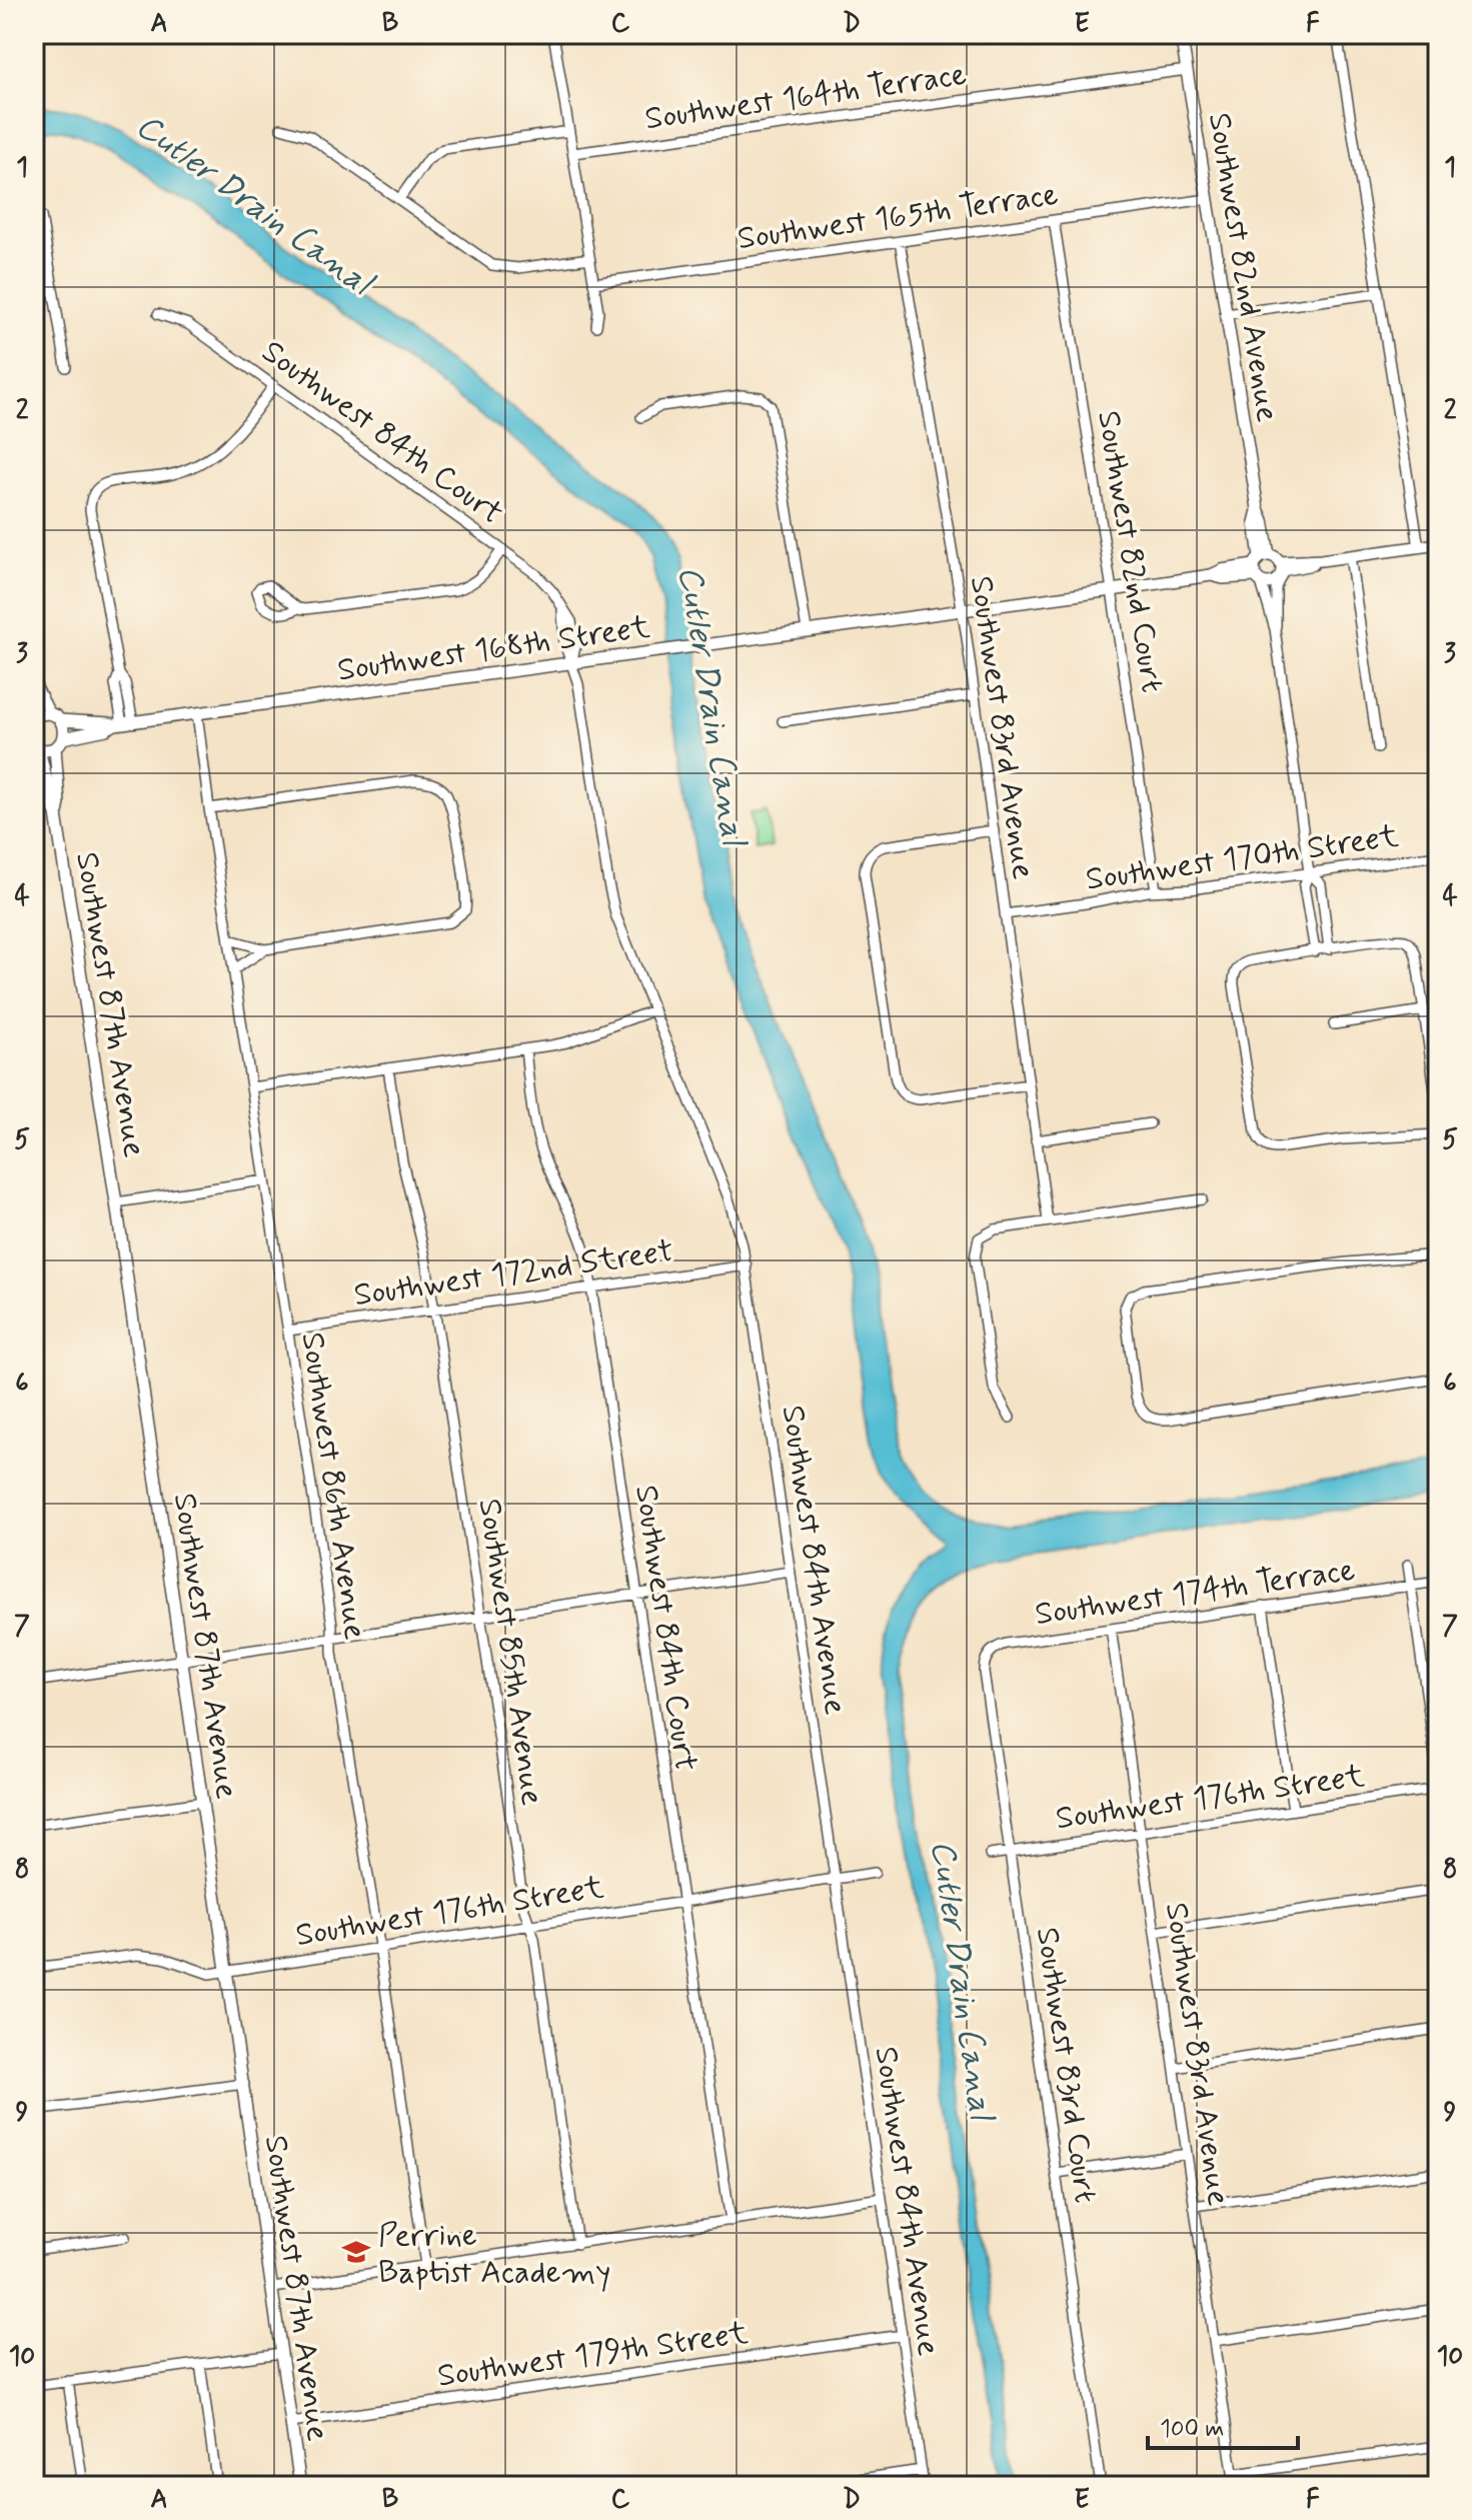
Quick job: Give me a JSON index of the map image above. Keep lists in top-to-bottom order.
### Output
{
  "streets": {
    "street": [
      "Southwest 164th Terrace",
      "Southwest 165th Terrace",
      "Southwest 82nd Avenue",
      "Southwest 84th Court",
      "Southwest 82nd Court",
      "Southwest 168th Street",
      "Southwest 83rd Avenue",
      "Southwest 170th Street",
      "Southwest 87th Avenue",
      "Southwest 172nd Street",
      "Southwest 86th Avenue",
      "Southwest 84th Avenue",
      "Southwest 174th Terrace",
      "Southwest 85th Avenue",
      "Southwest 176th Street",
      "Southwest 83rd Court",
      "Southwest 179th Street"
    ]
  },
  "crossings": [
    ["Southwest 164th Terrace", "Southwest 82nd Avenue"],
    ["Southwest 165th Terrace", "Southwest 82nd Avenue"],
    ["Southwest 165th Terrace", "Southwest 82nd Court"],
    ["Southwest 165th Terrace", "Southwest 83rd Avenue"],
    ["Southwest 82nd Avenue", "Southwest 168th Street"],
    ["Southwest 82nd Avenue", "Southwest 170th Street"],
    ["Southwest 84th Court", "Southwest 168th Street"],
    ["Southwest 84th Court", "Southwest 172nd Street"],
    ["Southwest 84th Court", "Southwest 84th Avenue"],
    ["Southwest 84th Court", "Southwest 176th Street"],
    ["Southwest 82nd Court", "Southwest 168th Street"],
    ["Southwest 82nd Court", "Southwest 170th Street"],
    ["Southwest 168th Street", "Southwest 83rd Avenue"],
    ["Southwest 168th Street", "Southwest 87th Avenue"],
    ["Southwest 168th Street", "Southwest 86th Avenue"],
    ["Southwest 168th Street", "Southwest 84th Avenue"],
    ["Southwest 83rd Avenue", "Southwest 170th Street"],
    ["Southwest 83rd Avenue", "Southwest 174th Terrace"],
    ["Southwest 83rd Avenue", "Southwest 176th Street"],
    ["Southwest 87th Avenue", "Southwest 176th Street"],
    ["Southwest 87th Avenue", "Southwest 179th Street"],
    ["Southwest 172nd Street", "Southwest 86th Avenue"],
    ["Southwest 172nd Street", "Southwest 84th Avenue"],
    ["Southwest 172nd Street", "Southwest 85th Avenue"],
    ["Southwest 86th Avenue", "Southwest 176th Street"],
    ["Southwest 84th Avenue", "Southwest 176th Street"],
    ["Southwest 84th Avenue", "Southwest 179th Street"],
    ["Southwest 174th Terrace", "Southwest 83rd Court"],
    ["Southwest 85th Avenue", "Southwest 176th Street"],
    ["Southwest 176th Street", "Southwest 83rd Court"]
  ],
  "water": ["Cutler Drain Canal"],
  "places": {
    "school or university": ["Perrine Baptist Academy"]
  },
  "scale_bar": "100 m",
  "grid": {
    "columns": [
      "A",
      "B",
      "C",
      "D",
      "E",
      "F"
    ],
    "rows": [
      "1",
      "2",
      "3",
      "4",
      "5",
      "6",
      "7",
      "8",
      "9",
      "10"
    ]
  }
}
